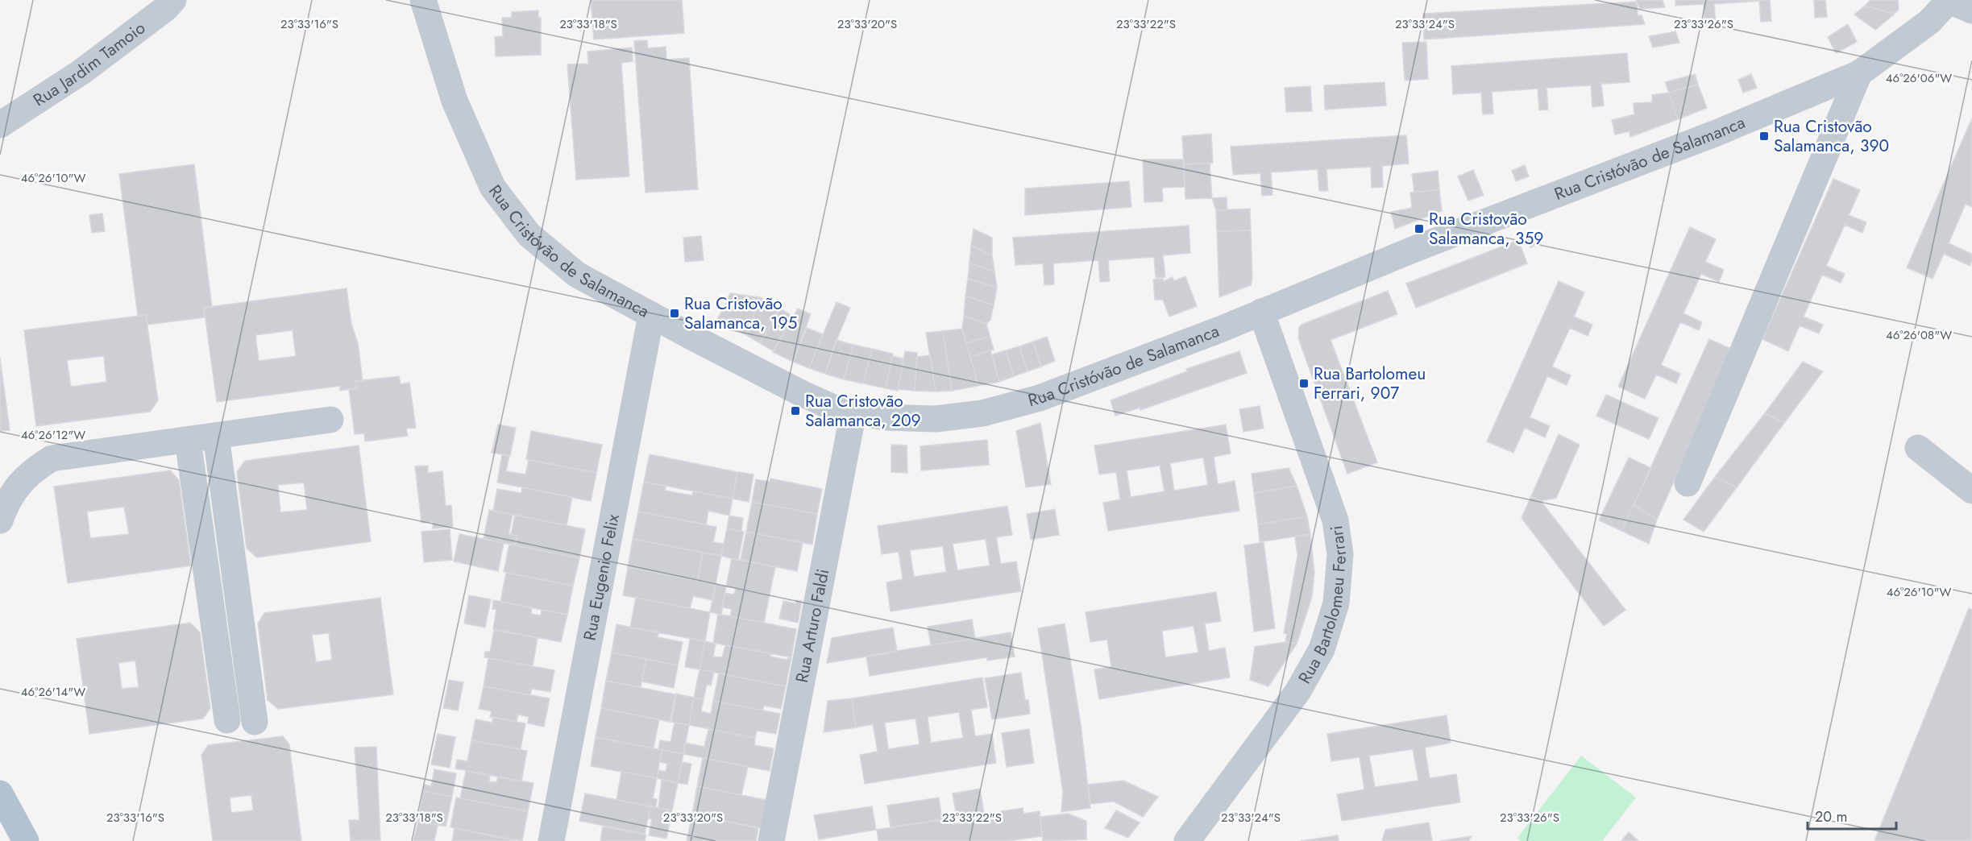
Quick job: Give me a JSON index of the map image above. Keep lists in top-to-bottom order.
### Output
{
  "streets": {
    "street": [
      "Rua Jardim Tamoio",
      "Rua Cristóvão de Salamanca",
      "Rua Eugenio Felix",
      "Rua Bartolomeu Ferrari",
      "Rua Arturo Faldi"
    ]
  },
  "crossings": [
    ["Rua Cristóvão de Salamanca", "Rua Eugenio Felix"],
    ["Rua Cristóvão de Salamanca", "Rua Bartolomeu Ferrari"],
    ["Rua Cristóvão de Salamanca", "Rua Arturo Faldi"]
  ],
  "places": {
    "transit": [
      "Rua Cristovão Salamanca, 390",
      "Rua Cristovão Salamanca, 359",
      "Rua Cristovão Salamanca, 195",
      "Rua Bartolomeu Ferrari, 907",
      "Rua Cristovão Salamanca, 209"
    ]
  },
  "scale_bar": "20 m",
  "coordinates": [
    "23°33'16\"S",
    "23°33'18\"S",
    "23°33'20\"S",
    "23°33'22\"S",
    "23°33'24\"S",
    "23°33'26\"S",
    "46°26'06\"W",
    "46°26'10\"W",
    "46°26'08\"W",
    "46°26'12\"W",
    "46°26'14\"W"
  ]
}
